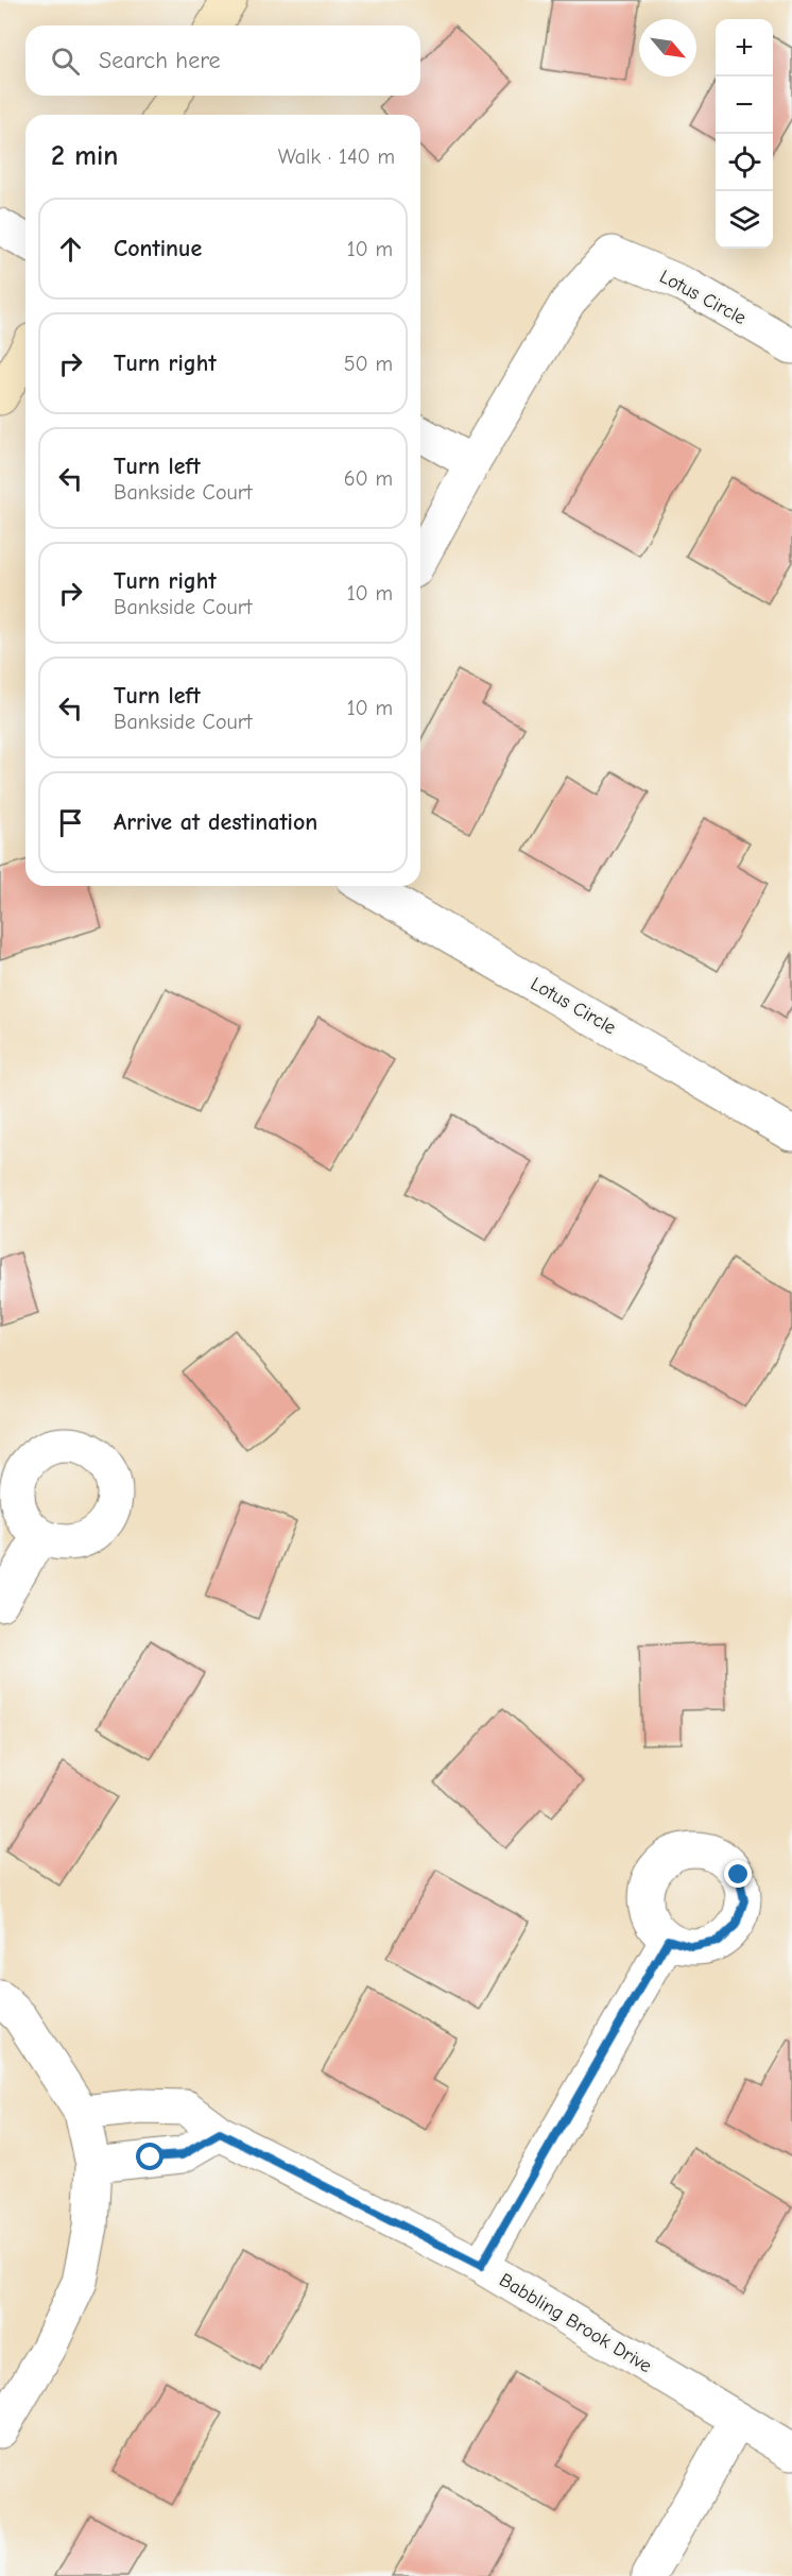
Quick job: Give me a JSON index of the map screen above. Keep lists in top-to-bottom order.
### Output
{
  "streets": {
    "street": ["Lotus Circle", "Babbling Brook Drive"]
  },
  "north": "bottom right",
  "page": {
    "map_buttons": ["+", "−"],
    "search": "Search here",
    "heading": ["2 min", "Walk · 140 m"],
    "list": [
      ["Continue", "10 m"],
      ["Turn right", "50 m"],
      ["Turn left", "Bankside Court", "60 m"],
      ["Turn right", "Bankside Court", "10 m"],
      ["Turn left", "Bankside Court", "10 m"],
      "Arrive at destination"
    ]
  }
}
